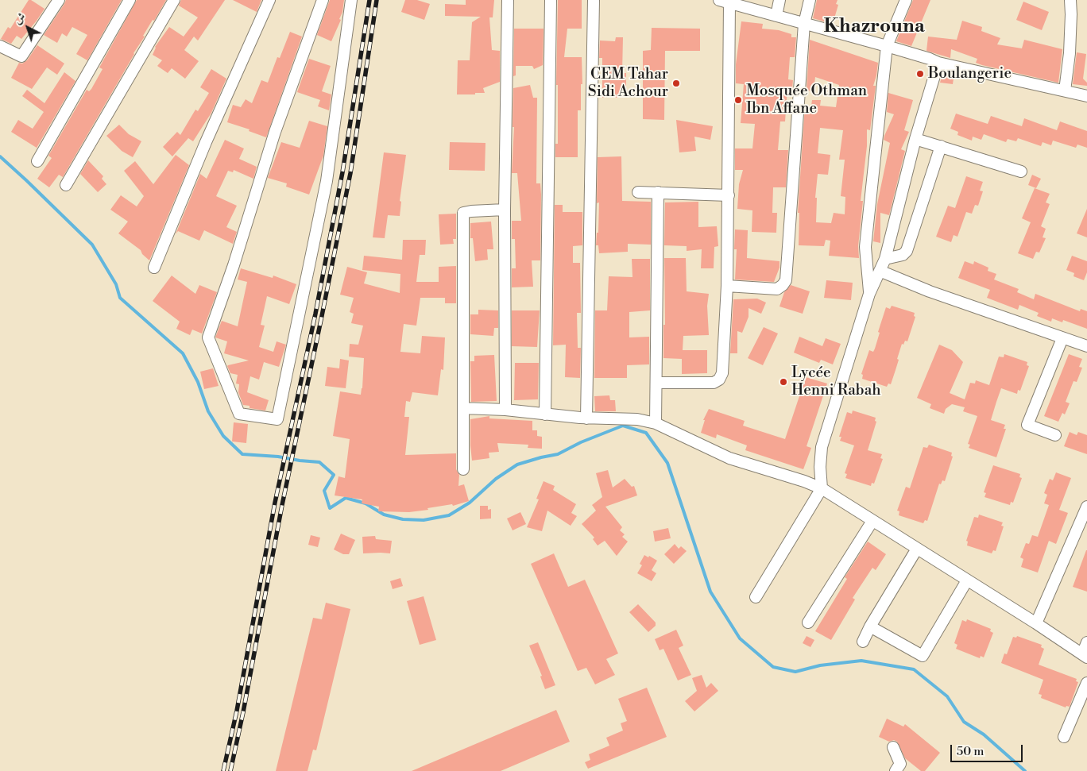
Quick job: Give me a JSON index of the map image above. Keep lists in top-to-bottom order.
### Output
{
  "districts": ["Khazrouna"],
  "places": [
    "Boulangerie",
    "CEM Tahar Sidi Achour",
    "Mosquée Othman Ibn Affane",
    "Lycée Henni Rabah"
  ],
  "scale_bar": "50 m",
  "north": "top left"
}
